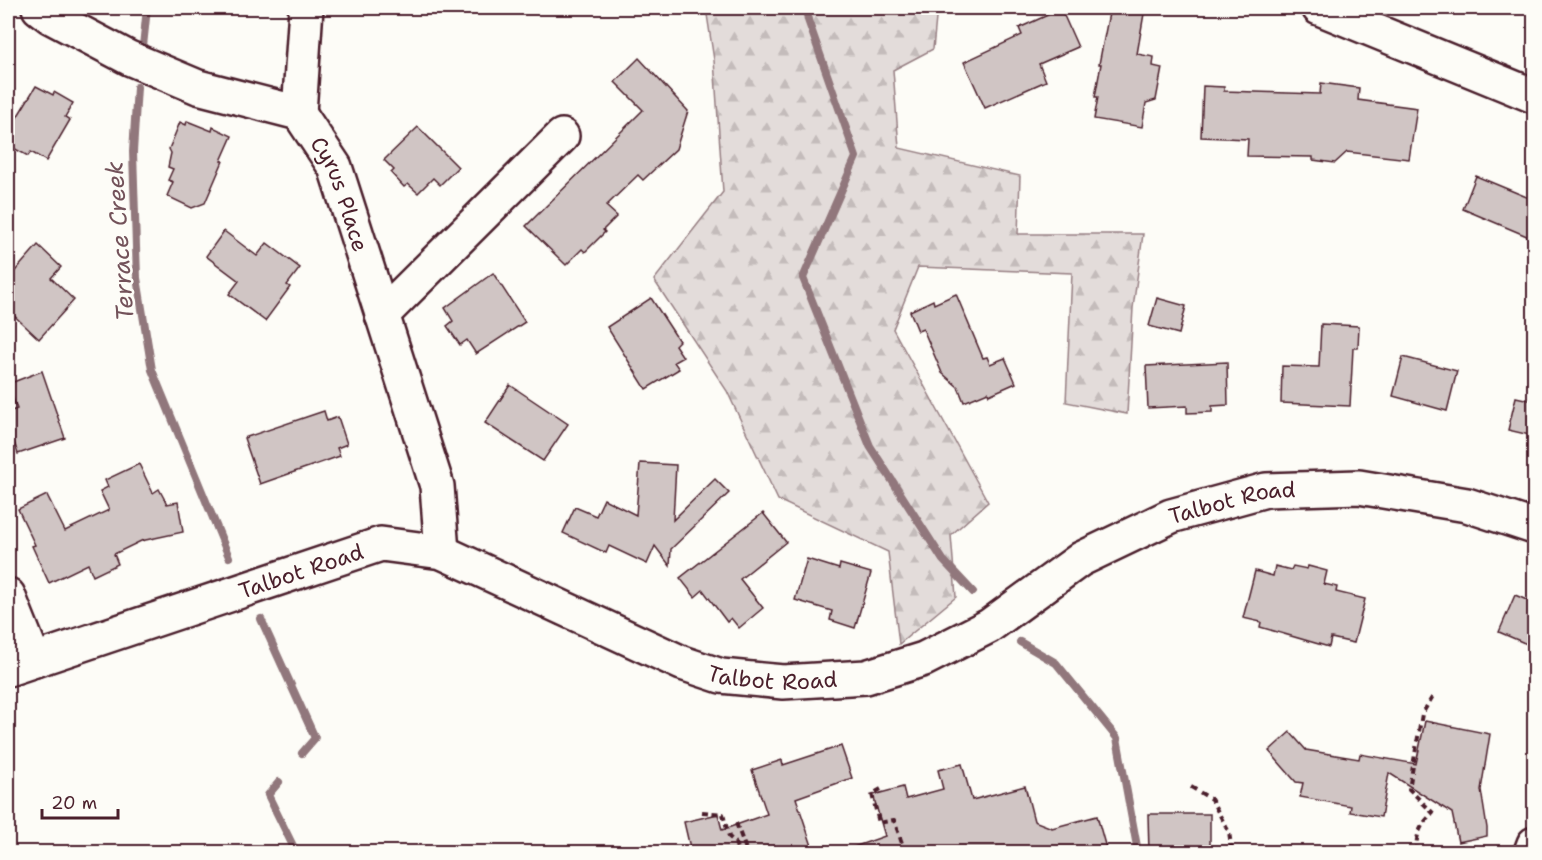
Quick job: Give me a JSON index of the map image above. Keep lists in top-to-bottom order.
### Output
{
  "streets": {
    "street": ["Cyrus Place", "Talbot Road"]
  },
  "crossings": [
    ["Cyrus Place", "Talbot Road"]
  ],
  "water": ["Terrace Creek"],
  "scale_bar": "20 m"
}
